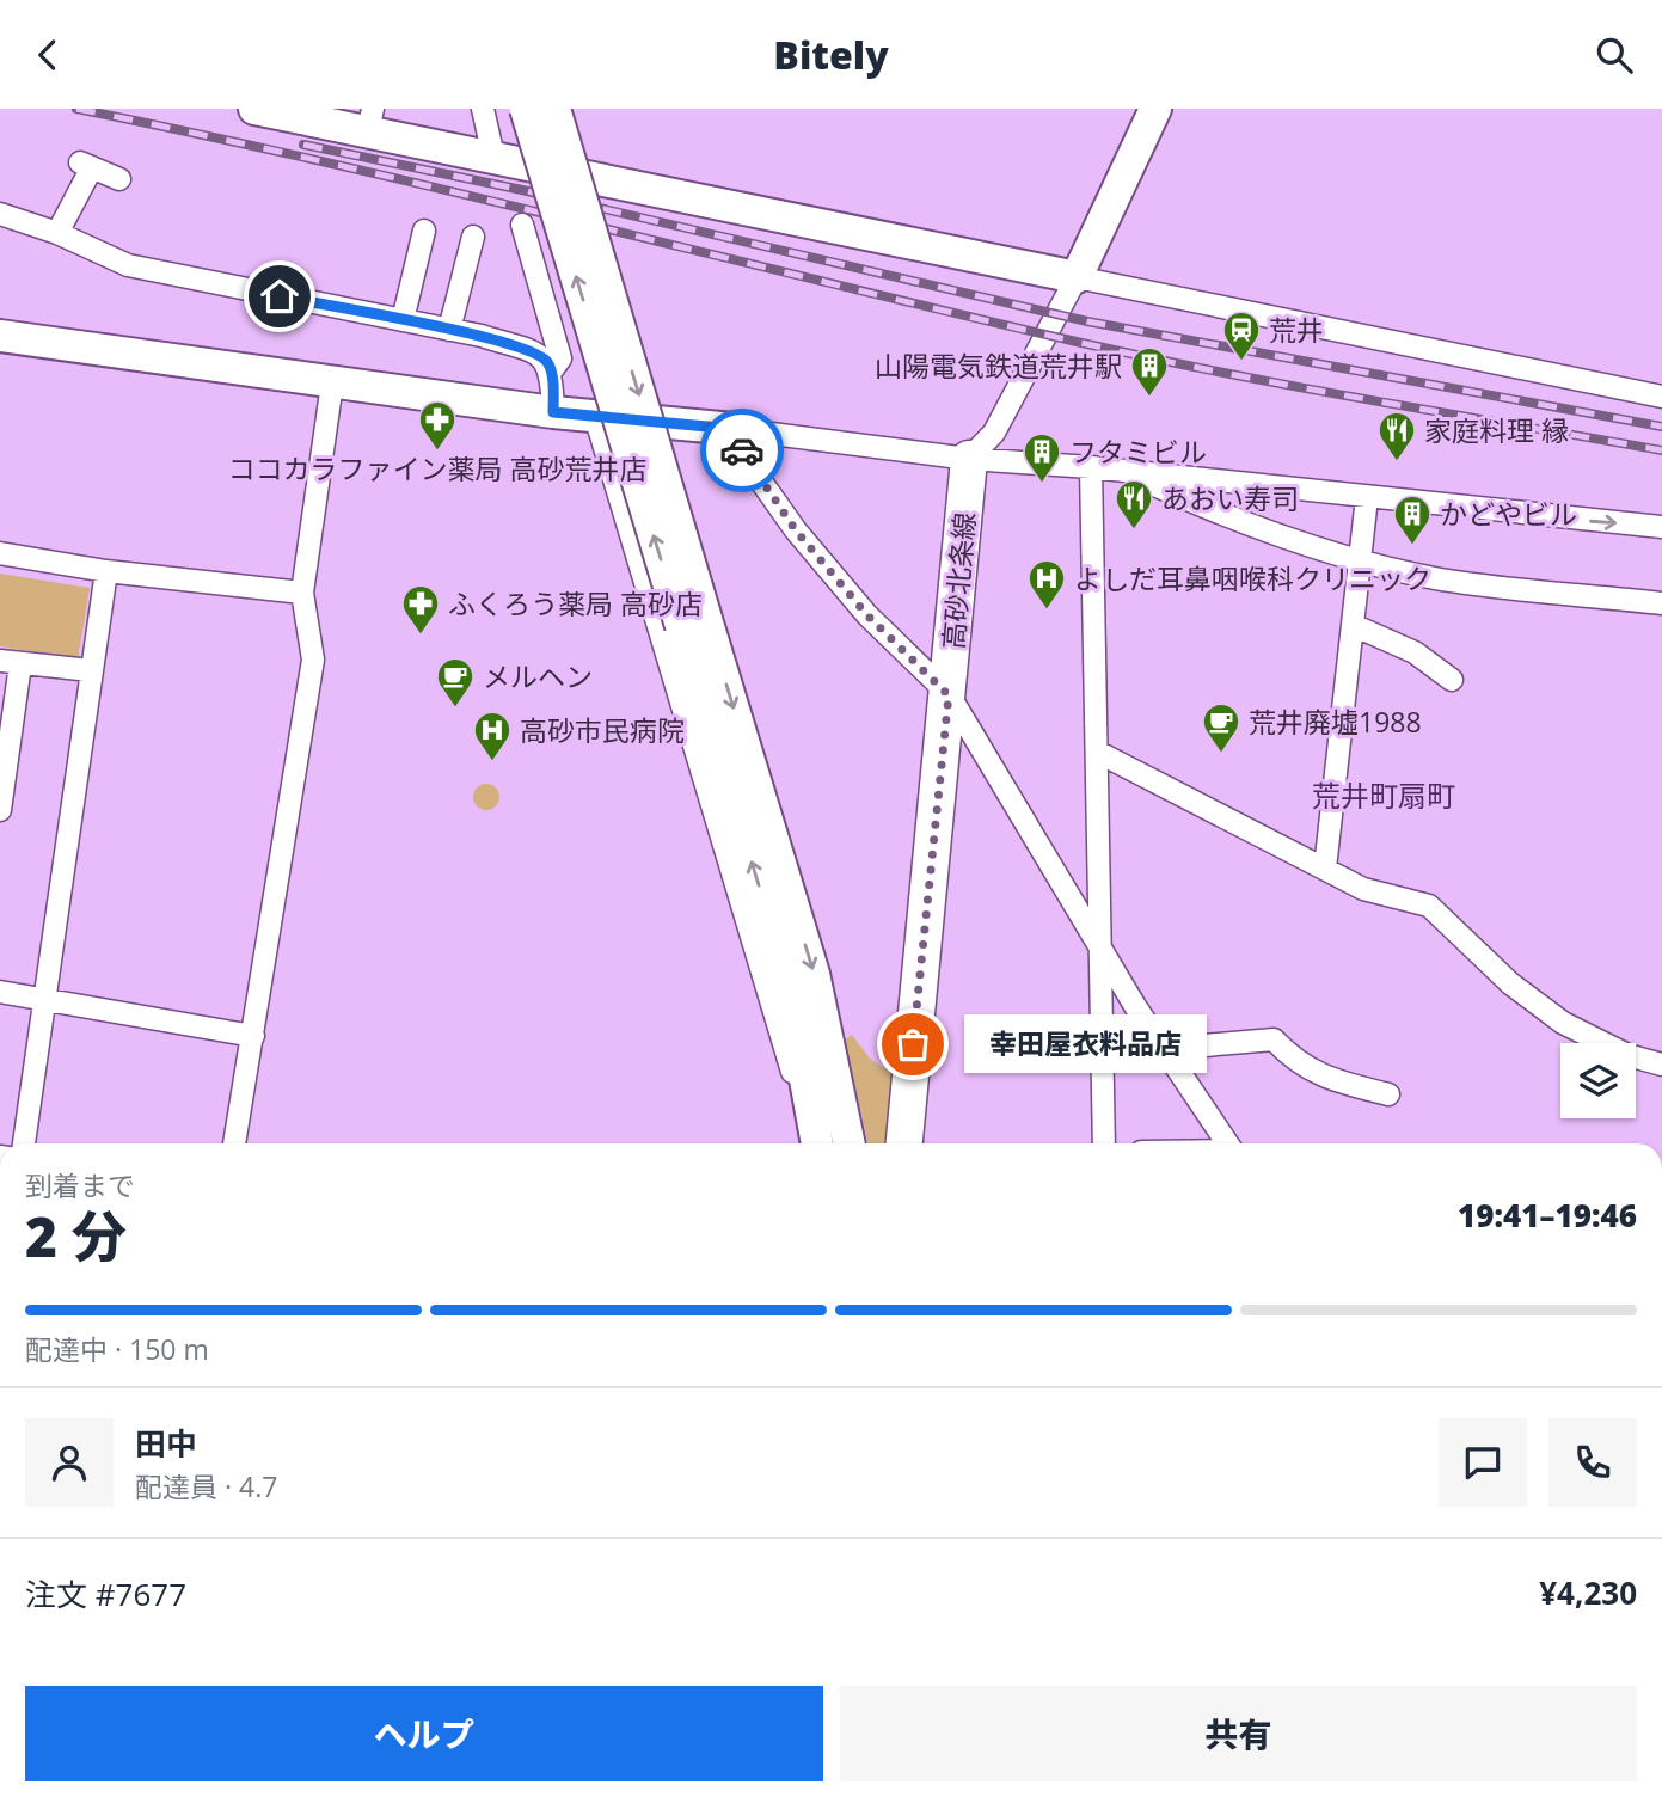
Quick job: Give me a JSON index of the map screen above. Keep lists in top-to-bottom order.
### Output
{
  "streets": {
    "main road": ["高砂北条線"]
  },
  "districts": ["荒井町扇町"],
  "places": {
    "station": ["荒井"],
    "building": ["山陽電気鉄道荒井駅", "フタミビル", "かどやビル"],
    "pharmacy": ["ココカラファイン薬局 高砂荒井店", "ふくろう薬局 高砂店"],
    "restaurant": ["家庭料理 縁", "あおい寿司"],
    "hospital": ["よしだ耳鼻咽喉科クリニック", "高砂市民病院"],
    "cafe": ["メルヘン", "荒井廃墟1988"],
    "other": ["幸田屋衣料品店"]
  },
  "page": {
    "header": "Bitely",
    "bubble": "幸田屋衣料品店",
    "heading": ["2 分", "到着まで", "19:41–19:46"],
    "panel": [
      "田中",
      "配達員 · 4.7",
      "注文 #7677",
      "¥4,230"
    ],
    "bar": "配達中 · 150 m",
    "buttons": ["ヘルプ", "共有"]
  }
}
